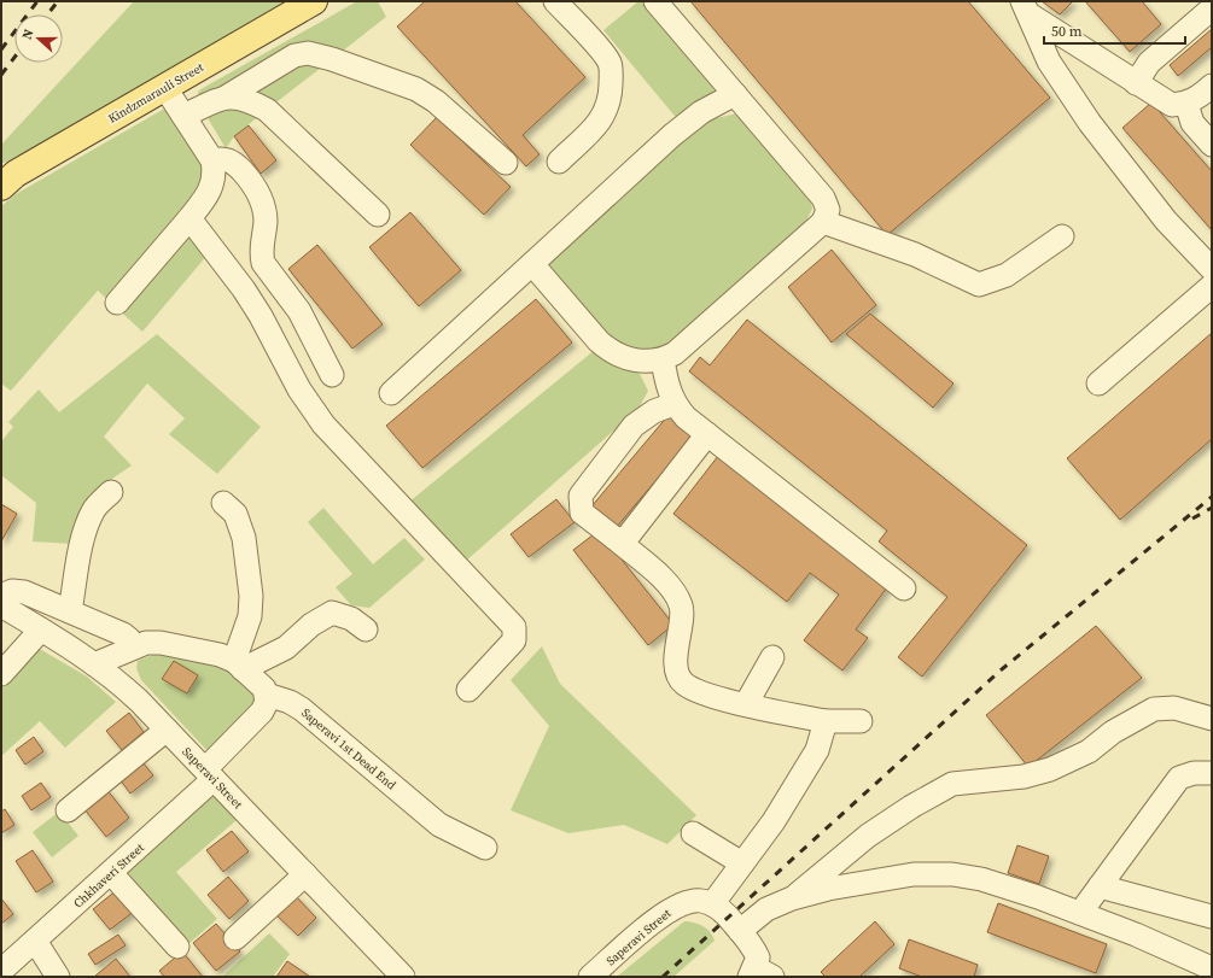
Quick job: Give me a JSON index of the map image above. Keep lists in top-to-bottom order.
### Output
{
  "streets": {
    "main road": ["Kindzmarauli Street"],
    "street": ["Saperavi 1st Dead End", "Saperavi Street", "Chkhaveri Street"]
  },
  "crossings": [
    ["Saperavi Street", "Chkhaveri Street"]
  ],
  "scale_bar": "50 m",
  "north": "left"
}
